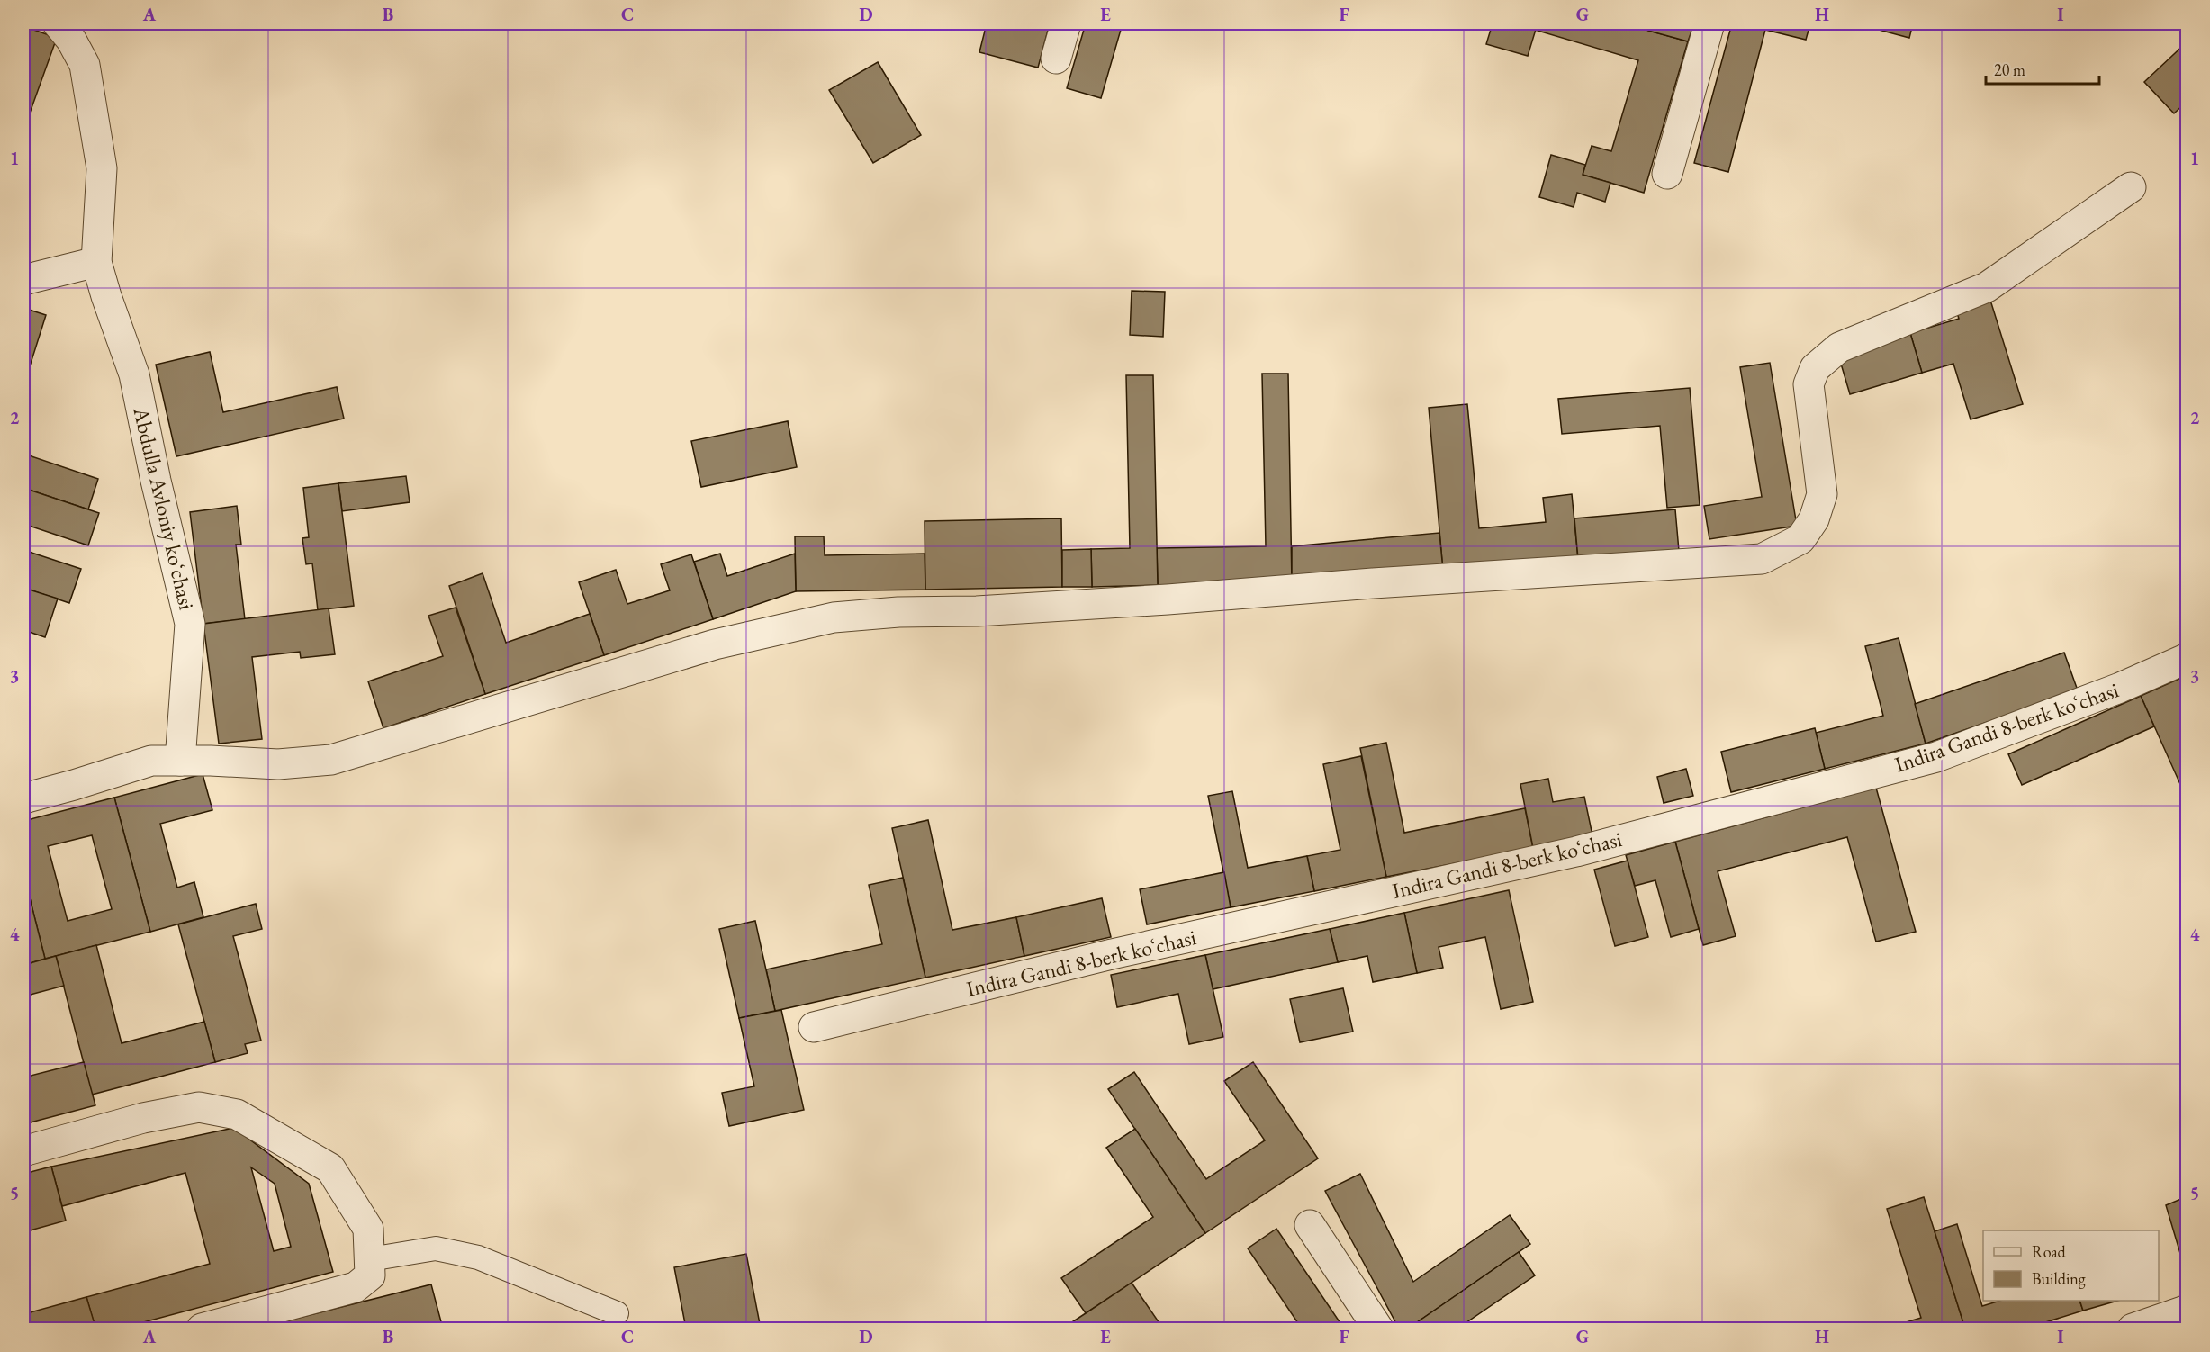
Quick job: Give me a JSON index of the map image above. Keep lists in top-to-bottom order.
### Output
{
  "streets": {
    "street": ["Abdulla Avloniy koʻchasi", "Indira Gandi 8-berk koʻchasi"]
  },
  "legend": ["Road", "Building"],
  "scale_bar": "20 m",
  "grid": {
    "columns": [
      "A",
      "B",
      "C",
      "D",
      "E",
      "F",
      "G",
      "H",
      "I"
    ],
    "rows": [
      "1",
      "2",
      "3",
      "4",
      "5"
    ]
  }
}
